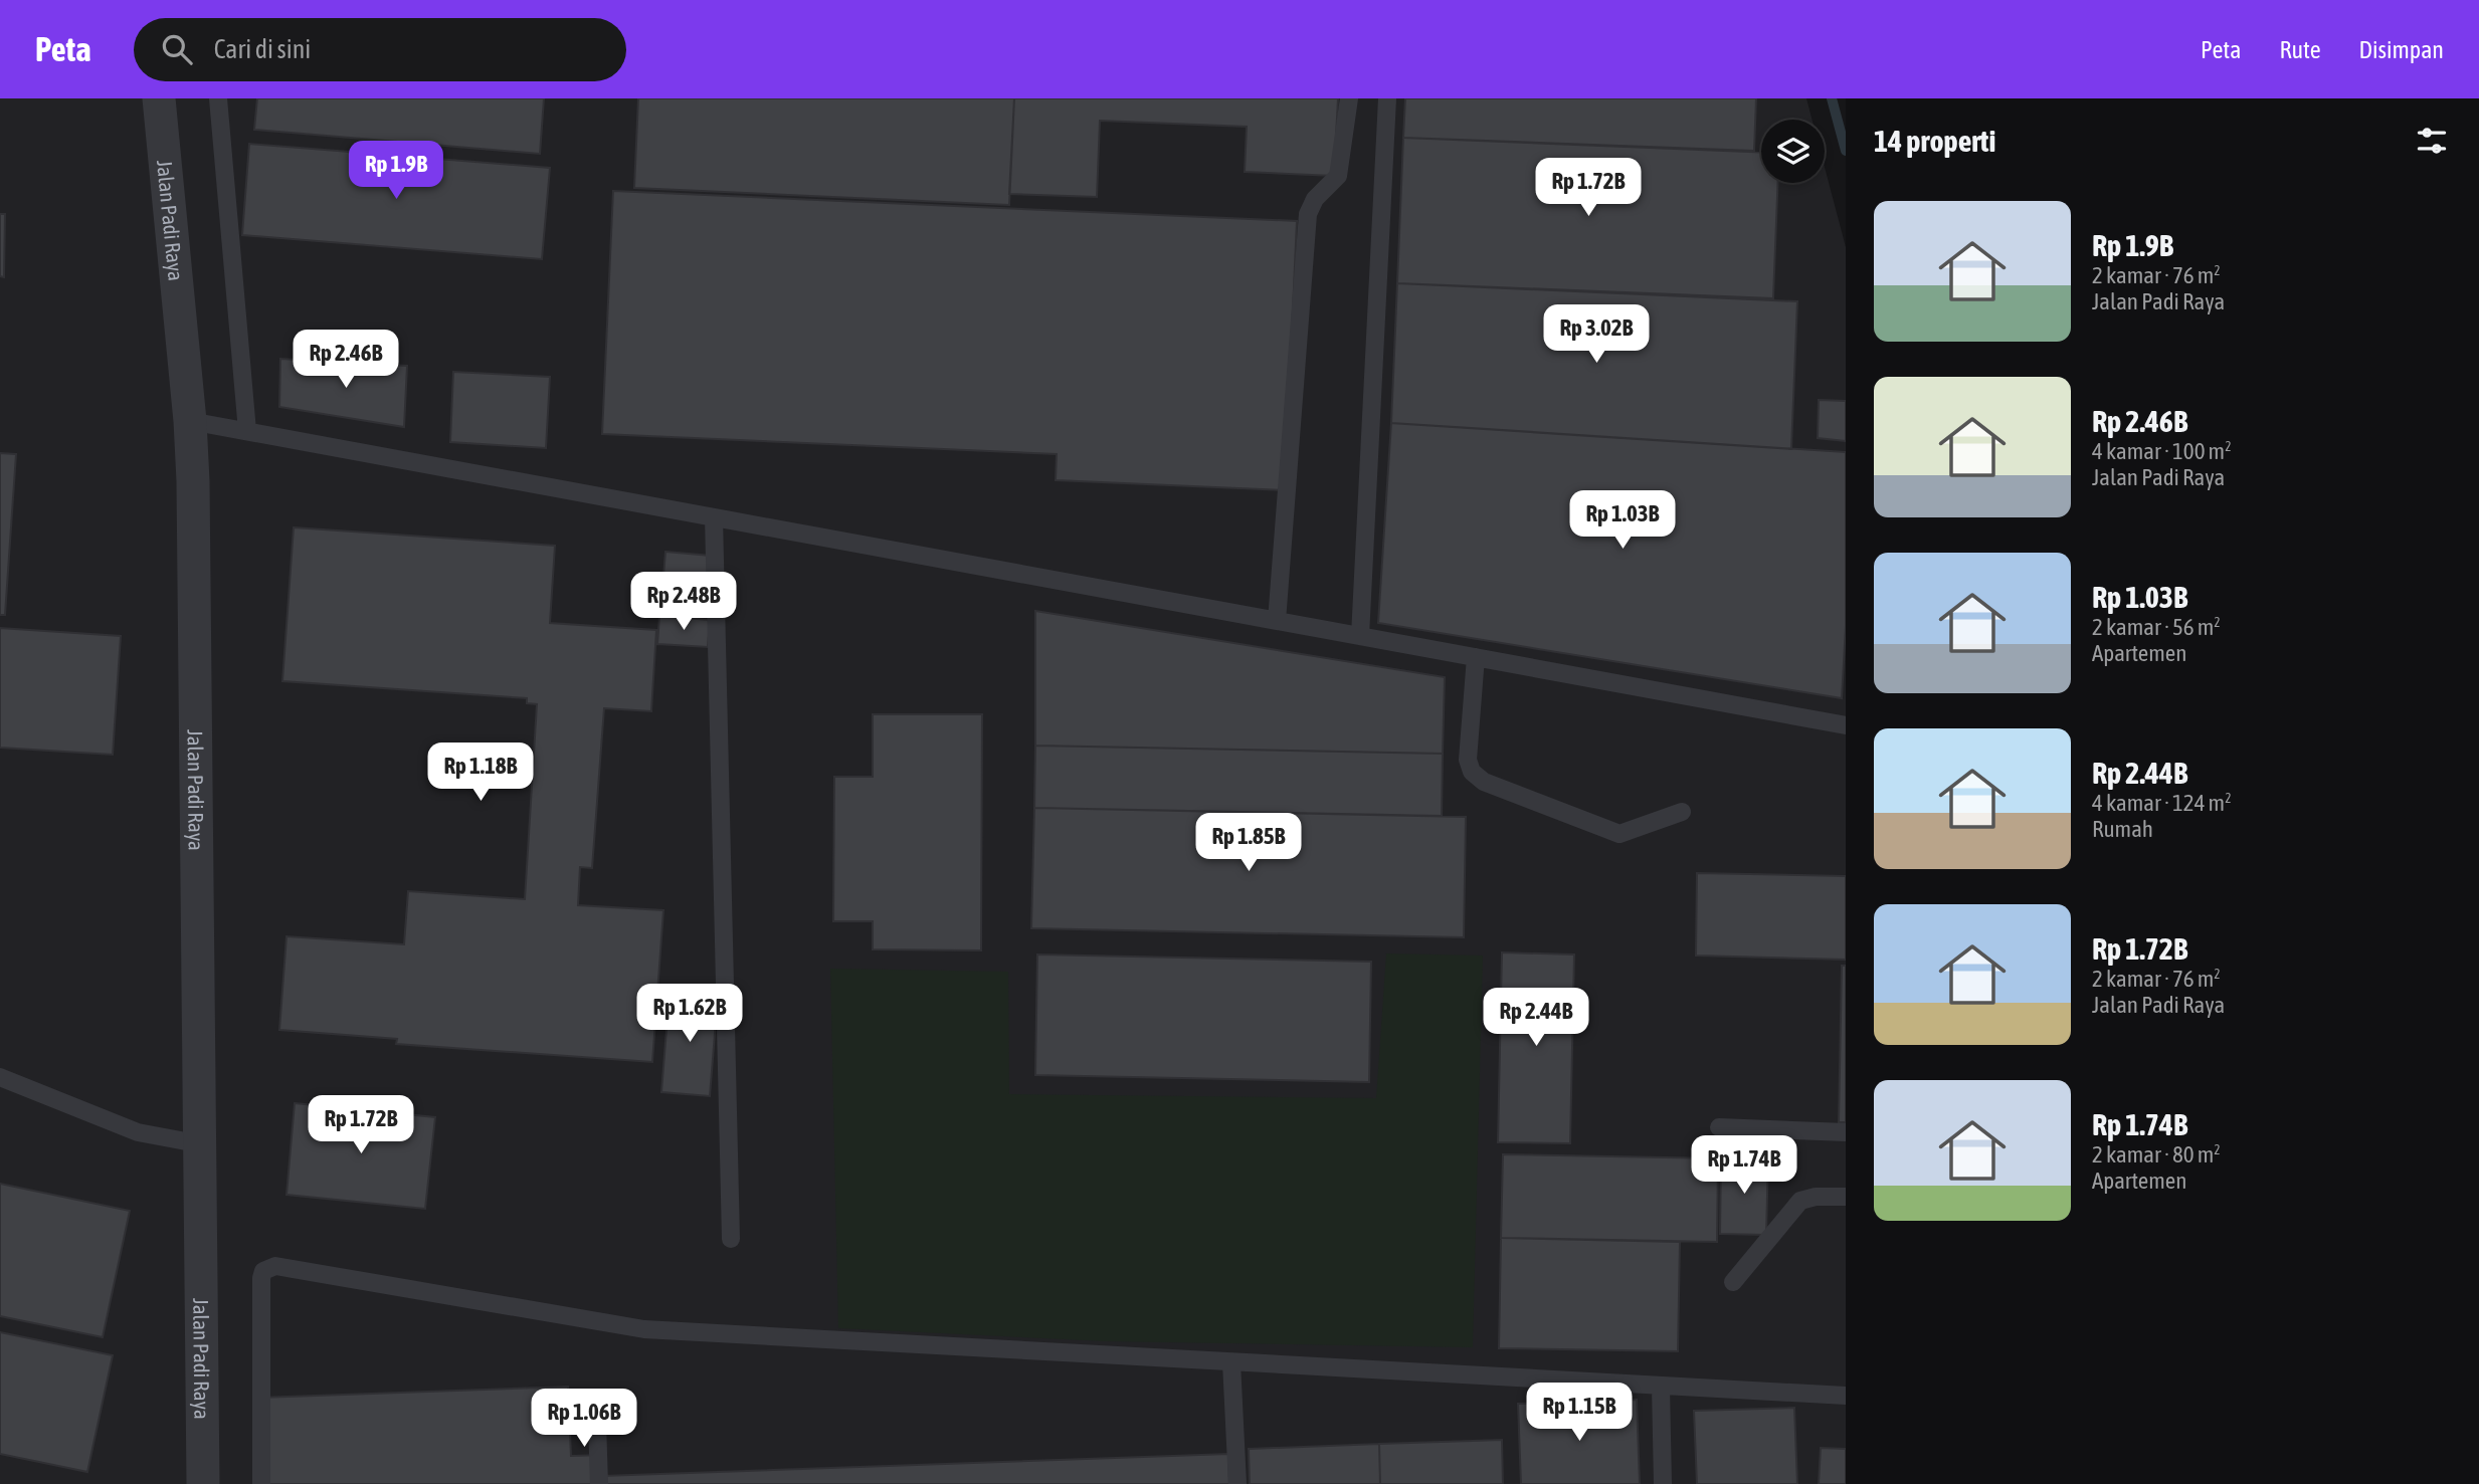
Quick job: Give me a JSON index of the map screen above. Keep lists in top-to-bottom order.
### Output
{
  "streets": {
    "street": ["Jalan Padi Raya"]
  },
  "page": {
    "header": "Peta",
    "search": "Cari di sini",
    "nav": ["Peta", "Rute", "Disimpan"],
    "heading": "14 properti",
    "price": [
      "Rp 1.9B",
      "Rp 1.72B",
      "Rp 3.02B",
      "Rp 2.46B",
      "Rp 1.03B",
      "Rp 2.48B",
      "Rp 1.18B",
      "Rp 1.85B",
      "Rp 1.62B",
      "Rp 2.44B",
      "Rp 1.72B",
      "Rp 1.74B",
      "Rp 1.15B",
      "Rp 1.06B"
    ],
    "list": [
      {
        "name": "Rp 1.9B",
        "note": "2 kamar · 76 m² · Jalan Padi Raya"
      },
      {
        "name": "Rp 2.46B",
        "note": "4 kamar · 100 m² · Jalan Padi Raya"
      },
      {
        "name": "Rp 1.03B",
        "note": "2 kamar · 56 m² · Apartemen"
      },
      {
        "name": "Rp 2.44B",
        "note": "4 kamar · 124 m² · Rumah"
      },
      {
        "name": "Rp 1.72B",
        "note": "2 kamar · 76 m² · Jalan Padi Raya"
      },
      {
        "name": "Rp 1.74B",
        "note": "2 kamar · 80 m² · Apartemen"
      }
    ]
  }
}
